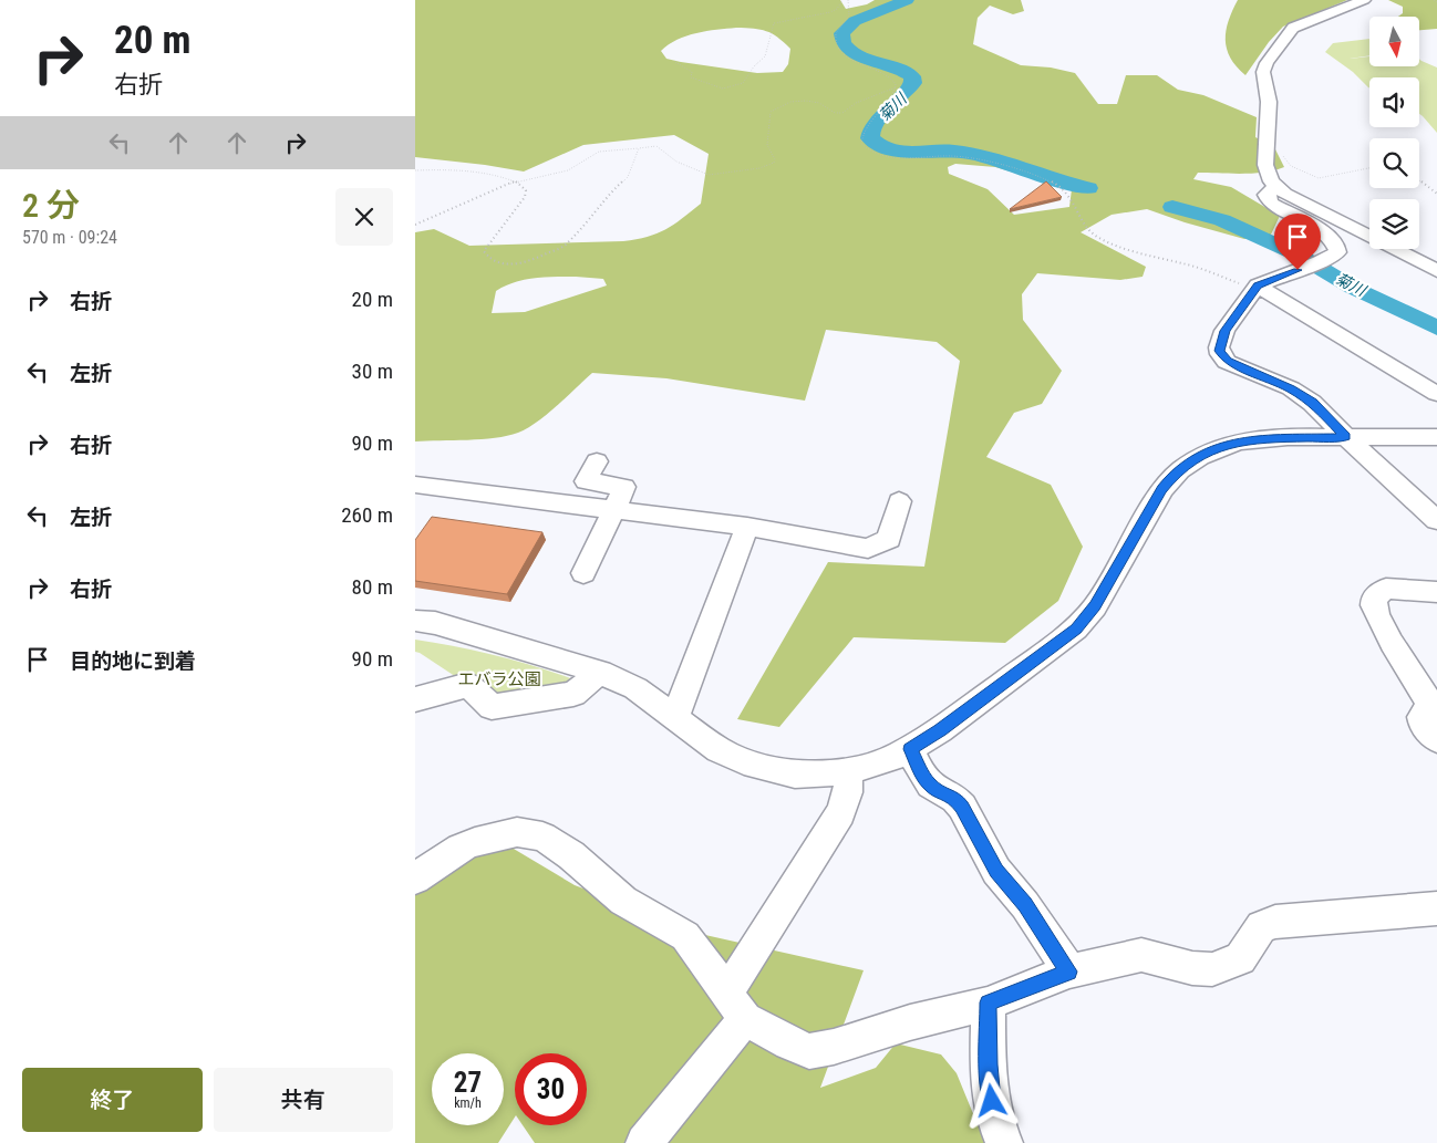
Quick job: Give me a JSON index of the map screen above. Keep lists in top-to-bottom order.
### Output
{
  "water": ["菊川"],
  "parks": ["エバラ公園"],
  "north": "bottom",
  "page": {
    "turn": ["20 m", "右折"],
    "heading": ["2 分", "570 m · 09:24"],
    "list": [
      {
        "name": "右折",
        "value": "20 m"
      },
      {
        "name": "左折",
        "value": "30 m"
      },
      {
        "name": "右折",
        "value": "90 m"
      },
      {
        "name": "左折",
        "value": "260 m"
      },
      {
        "name": "右折",
        "value": "80 m"
      },
      {
        "name": "目的地に到着",
        "value": "90 m"
      }
    ],
    "speed": "27 km/h",
    "limit": "30",
    "buttons": ["終了", "共有"]
  }
}
